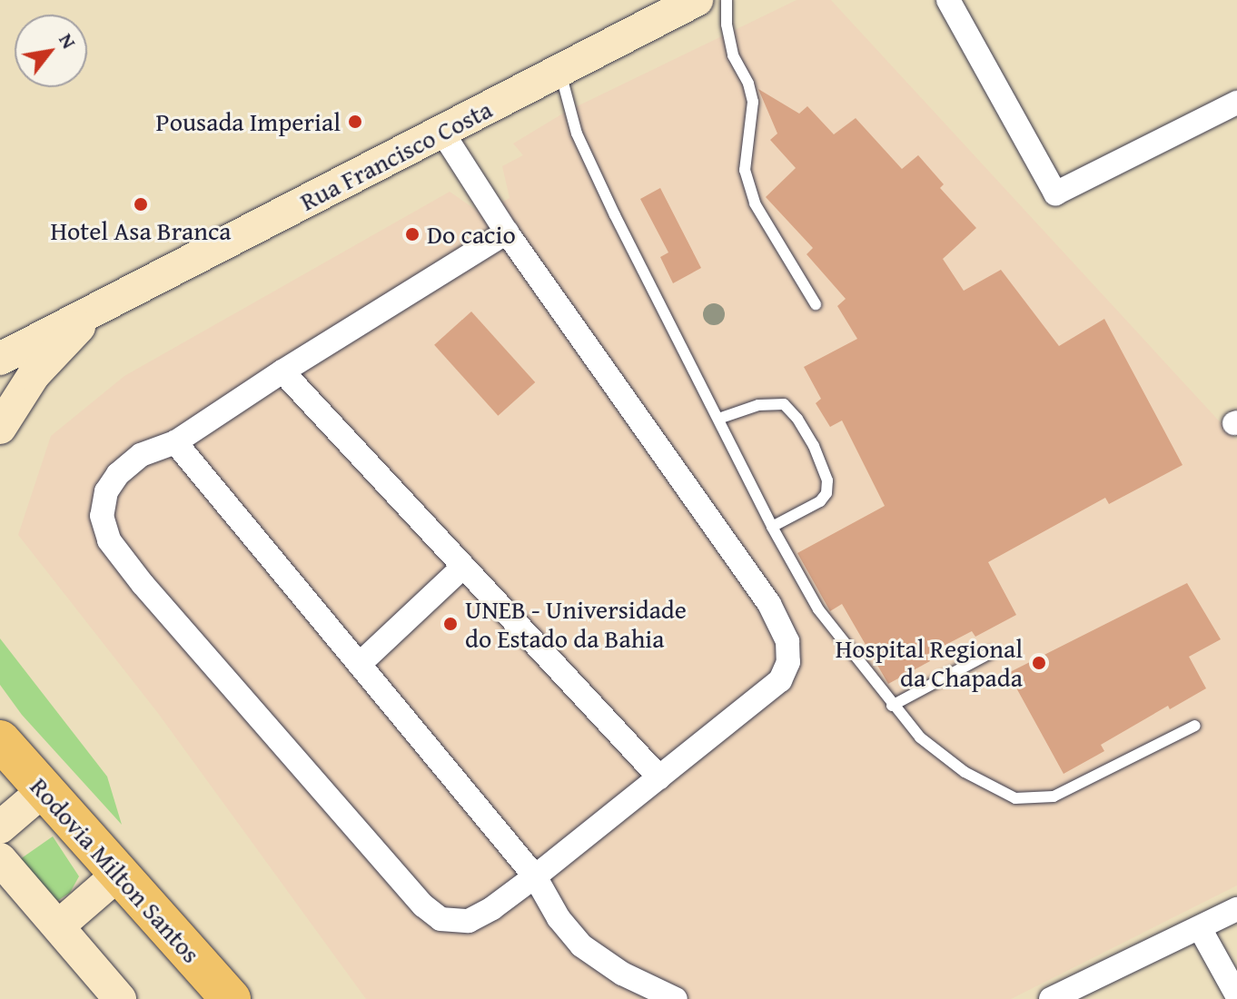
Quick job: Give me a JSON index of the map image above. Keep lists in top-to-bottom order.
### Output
{
  "streets": {
    "highway": ["Rodovia Milton Santos"],
    "main road": ["Rua Francisco Costa"]
  },
  "places": [
    "Pousada Imperial",
    "Hotel Asa Branca",
    "Do cacio",
    "UNEB - Universidade do Estado da Bahia",
    "Hospital Regional da Chapada"
  ],
  "north": "top right"
}
